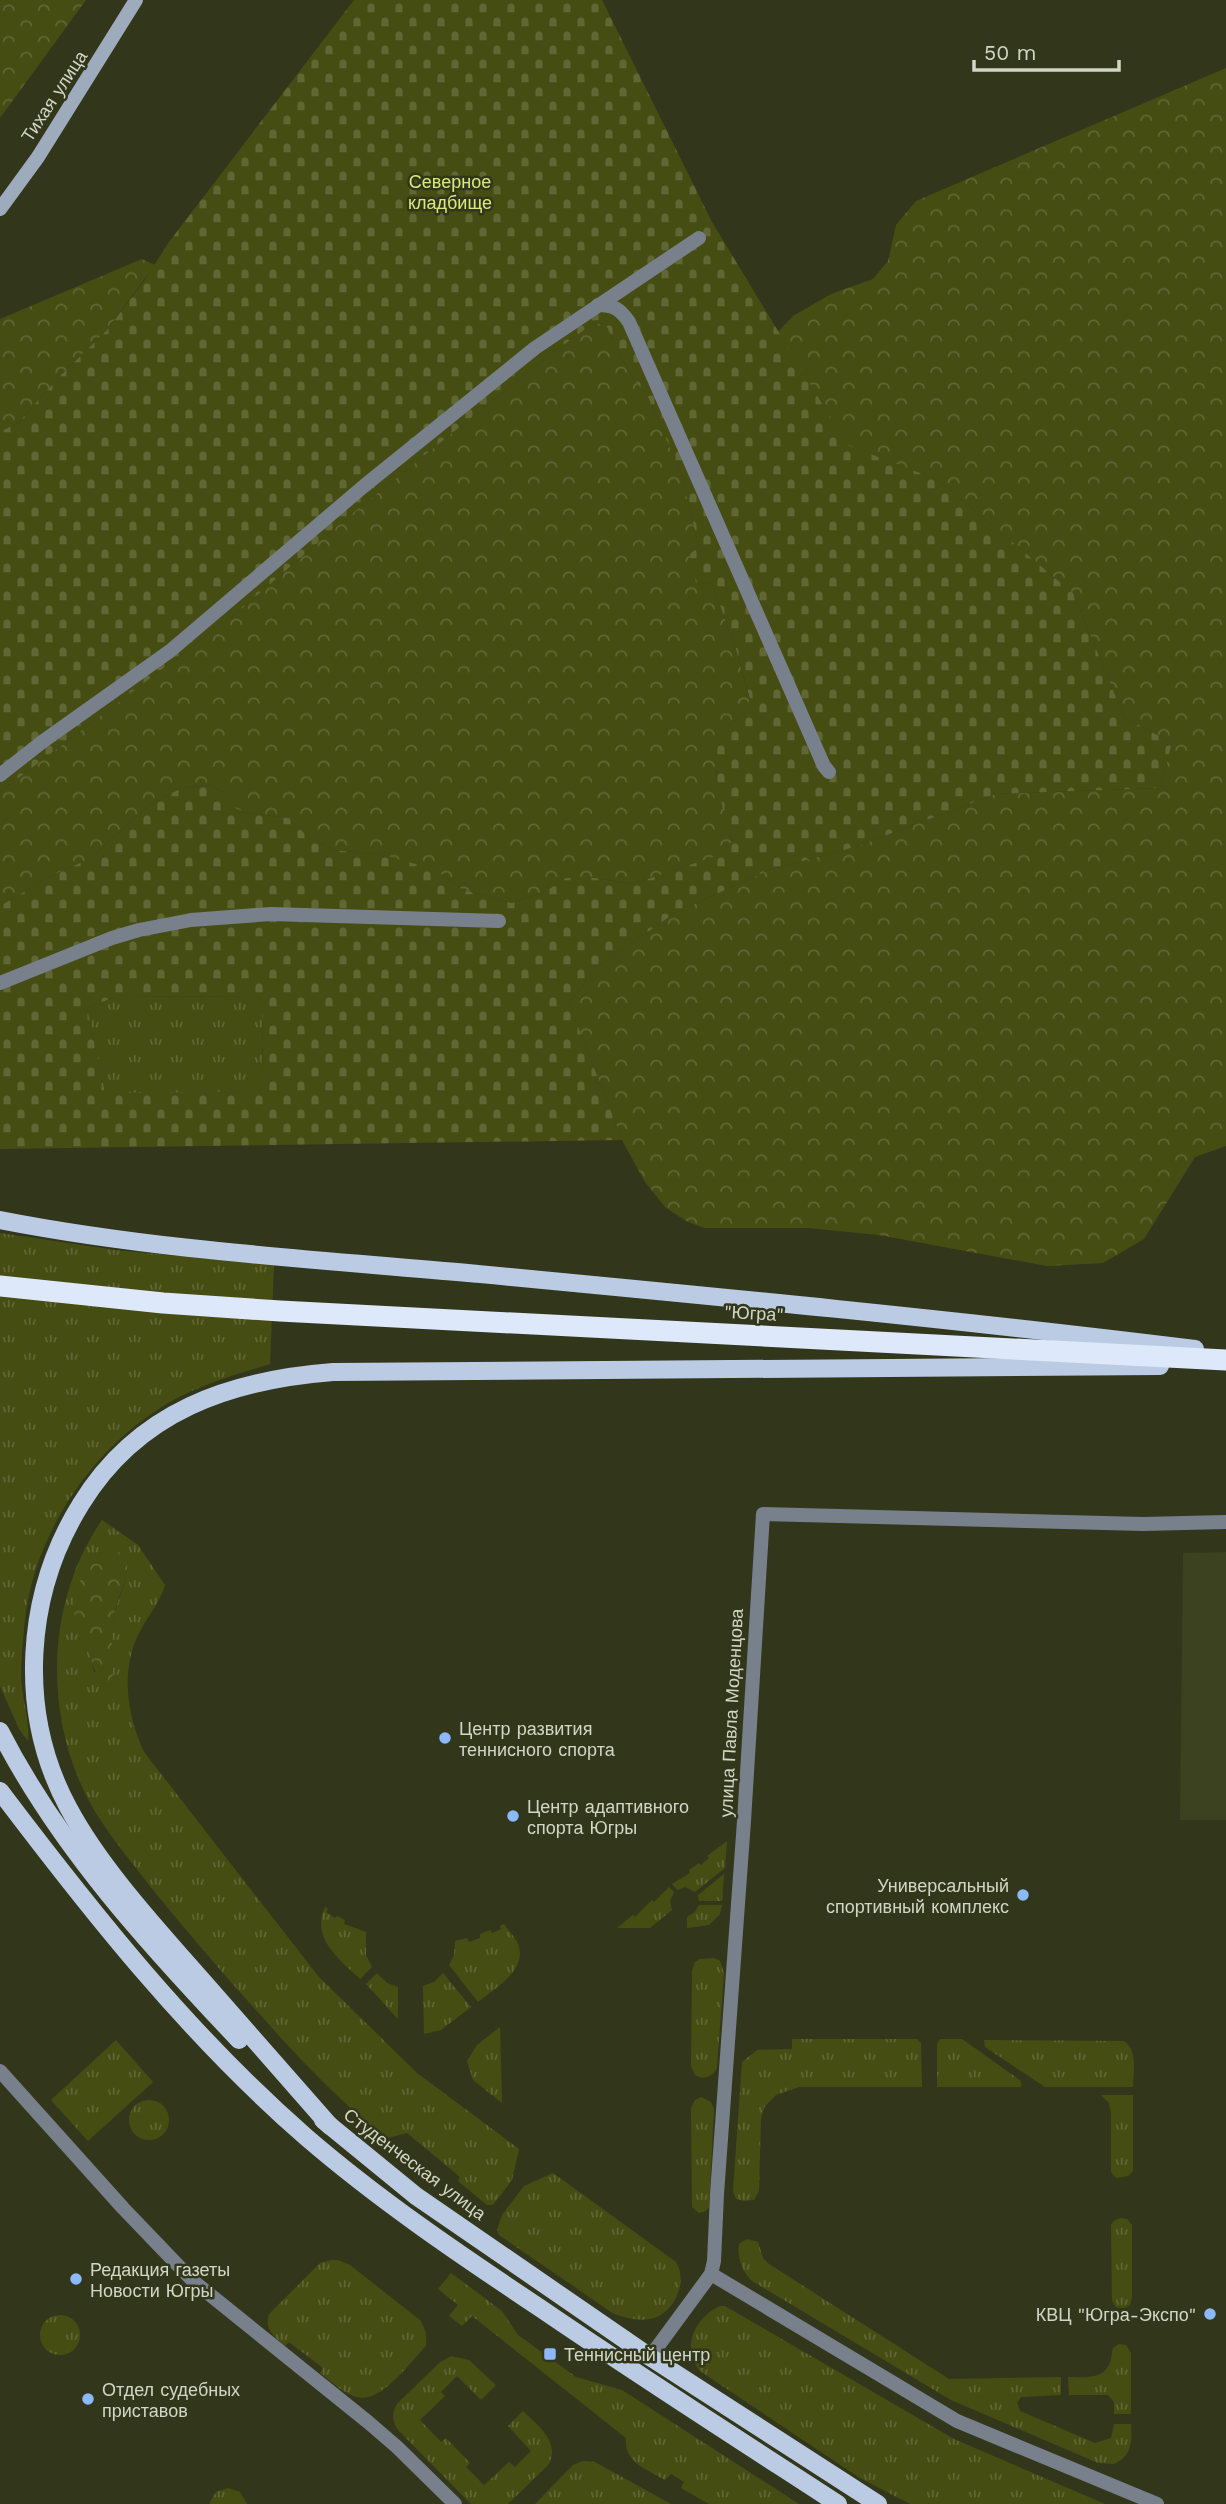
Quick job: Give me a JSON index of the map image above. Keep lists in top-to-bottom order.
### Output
{
  "streets": {
    "highway": ["\"Югра\""],
    "main road": ["Тихая улица", "Студенческая улица"],
    "street": ["улица Павла Моденцова"]
  },
  "crossings": [
    ["улица Павла Моденцова", "Студенческая улица"]
  ],
  "parks": ["Северное кладбище"],
  "places": {
    "other": [
      "Центр развития теннисного спорта",
      "Центр адаптивного спорта Югры",
      "Универсальный спортивный комплекс",
      "Редакция газеты Новости Югры",
      "КВЦ \"Югра-Экспо\"",
      "Отдел судебных приставов"
    ],
    "transit": ["Теннисный центр"]
  },
  "scale_bar": "50 m"
}
